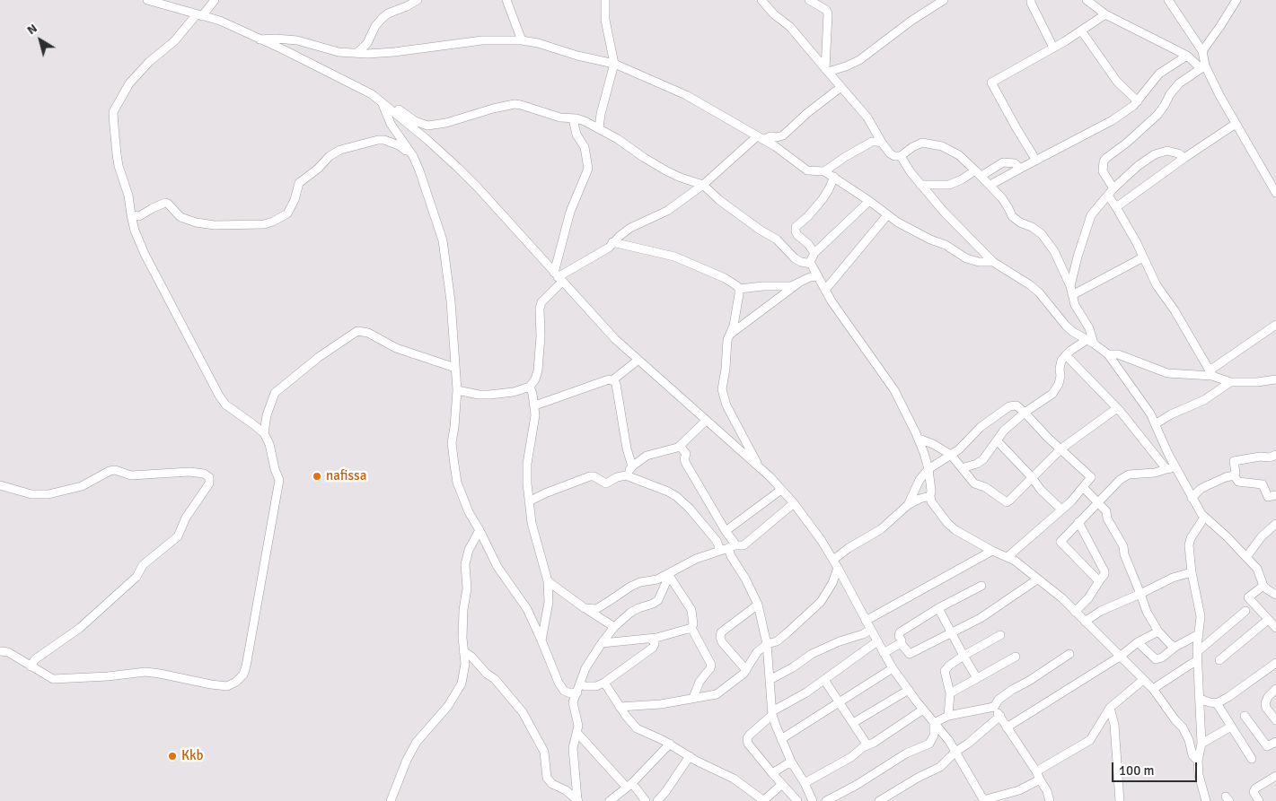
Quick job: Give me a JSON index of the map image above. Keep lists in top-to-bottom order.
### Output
{
  "places": ["nafissa", "Kkb"],
  "scale_bar": "100 m",
  "north": "top left"
}
